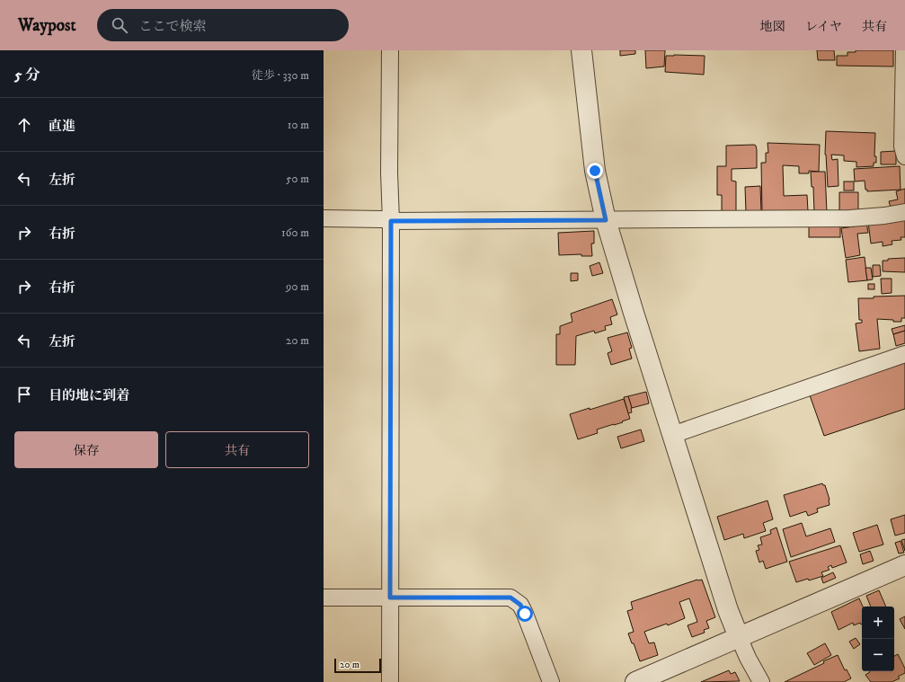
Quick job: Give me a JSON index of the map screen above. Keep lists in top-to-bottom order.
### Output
{
  "scale_bar": "20 m",
  "page": {
    "header": "Waypost",
    "search": "ここで検索",
    "nav": ["地図", "レイヤ", "共有"],
    "heading": ["5 分", "徒歩 · 330 m"],
    "list": [
      ["直進", "10 m"],
      ["左折", "50 m"],
      ["右折", "160 m"],
      ["右折", "90 m"],
      ["左折", "20 m"],
      "目的地に到着"
    ],
    "buttons": ["保存", "共有"],
    "map_buttons": ["+", "−"],
    "scale": "20 m"
  }
}
